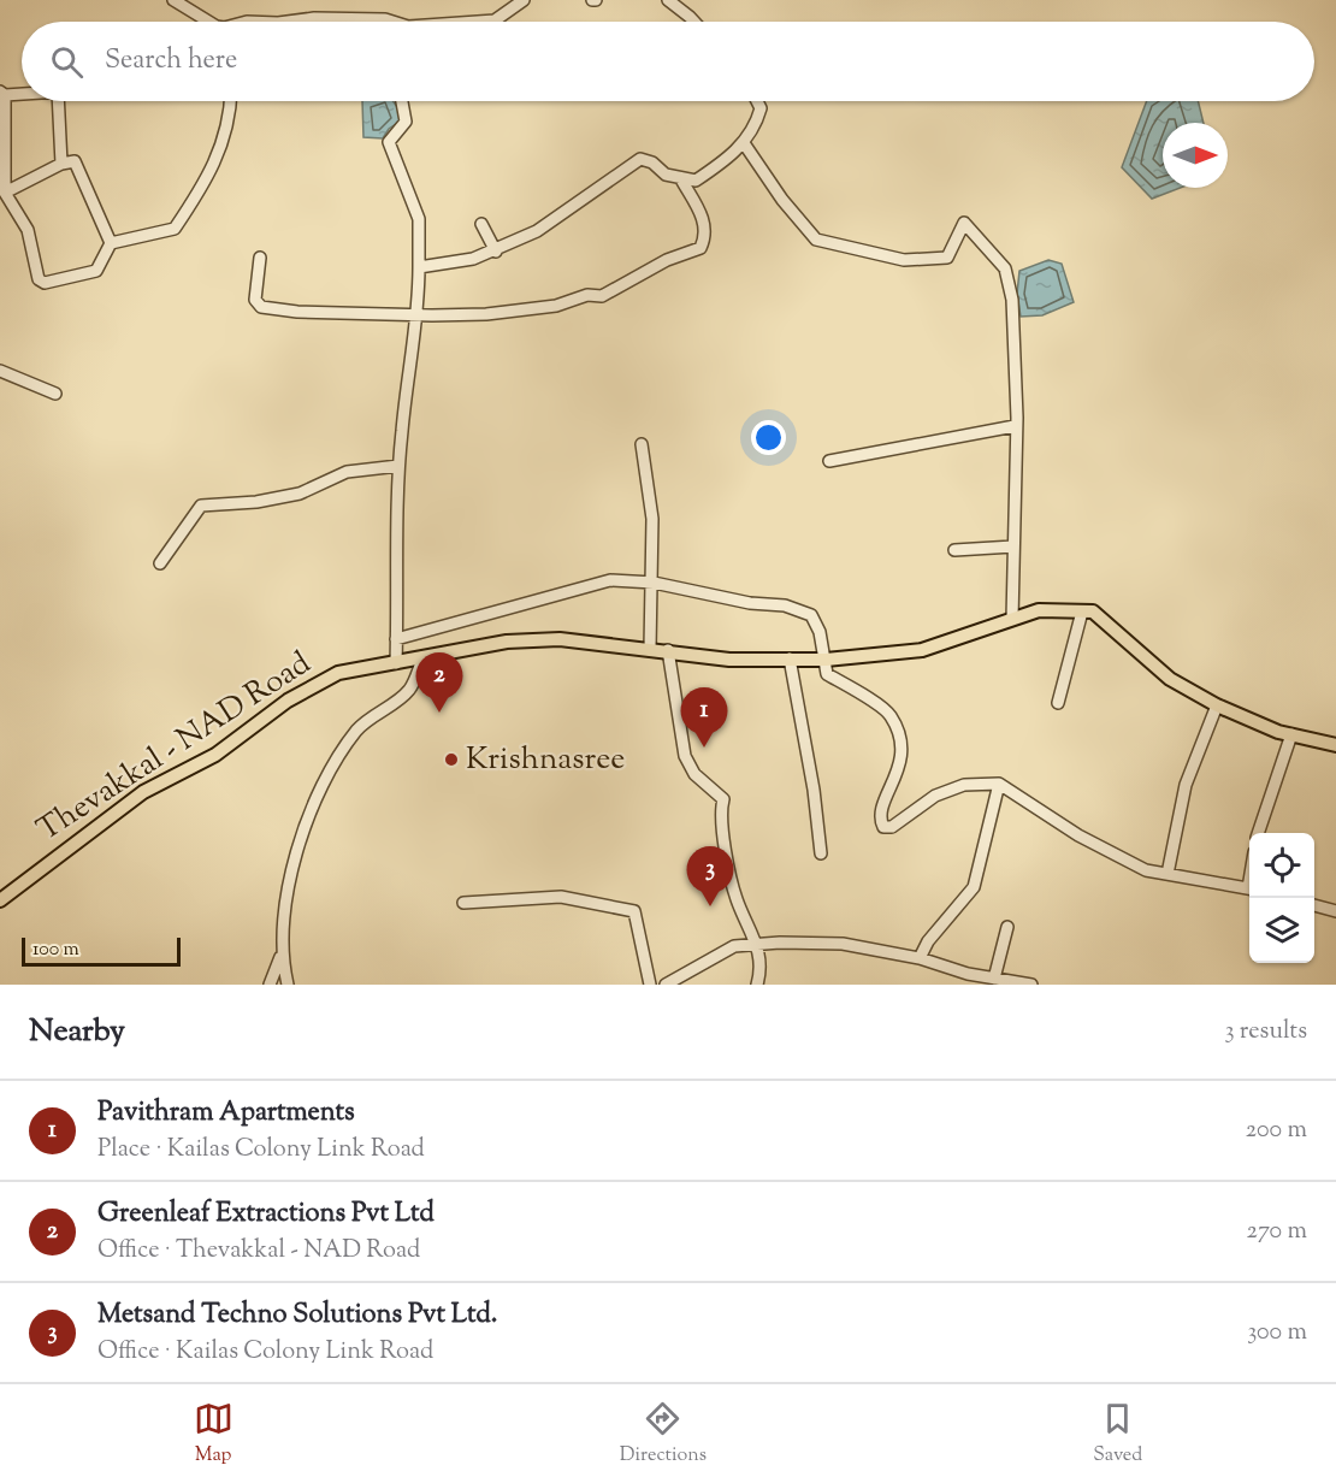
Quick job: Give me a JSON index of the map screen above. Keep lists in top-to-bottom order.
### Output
{
  "streets": {
    "main road": ["Thevakkal - NAD Road"]
  },
  "places": ["Krishnasree"],
  "scale_bar": "100 m",
  "north": "right",
  "page": {
    "search": "Search here",
    "pins": ["2", "1", "3"],
    "scale": "100 m",
    "heading": ["Nearby", "3 results"],
    "list": [
      {
        "mark": "1",
        "name": "Pavithram Apartments",
        "note": "Place · Kailas Colony Link Road",
        "value": "200 m"
      },
      {
        "mark": "2",
        "name": "Greenleaf Extractions Pvt Ltd",
        "note": "Office · Thevakkal - NAD Road",
        "value": "270 m"
      },
      {
        "mark": "3",
        "name": "Metsand Techno Solutions Pvt Ltd.",
        "note": "Office · Kailas Colony Link Road",
        "value": "300 m"
      }
    ],
    "nav": ["Map", "Directions", "Saved"]
  }
}
